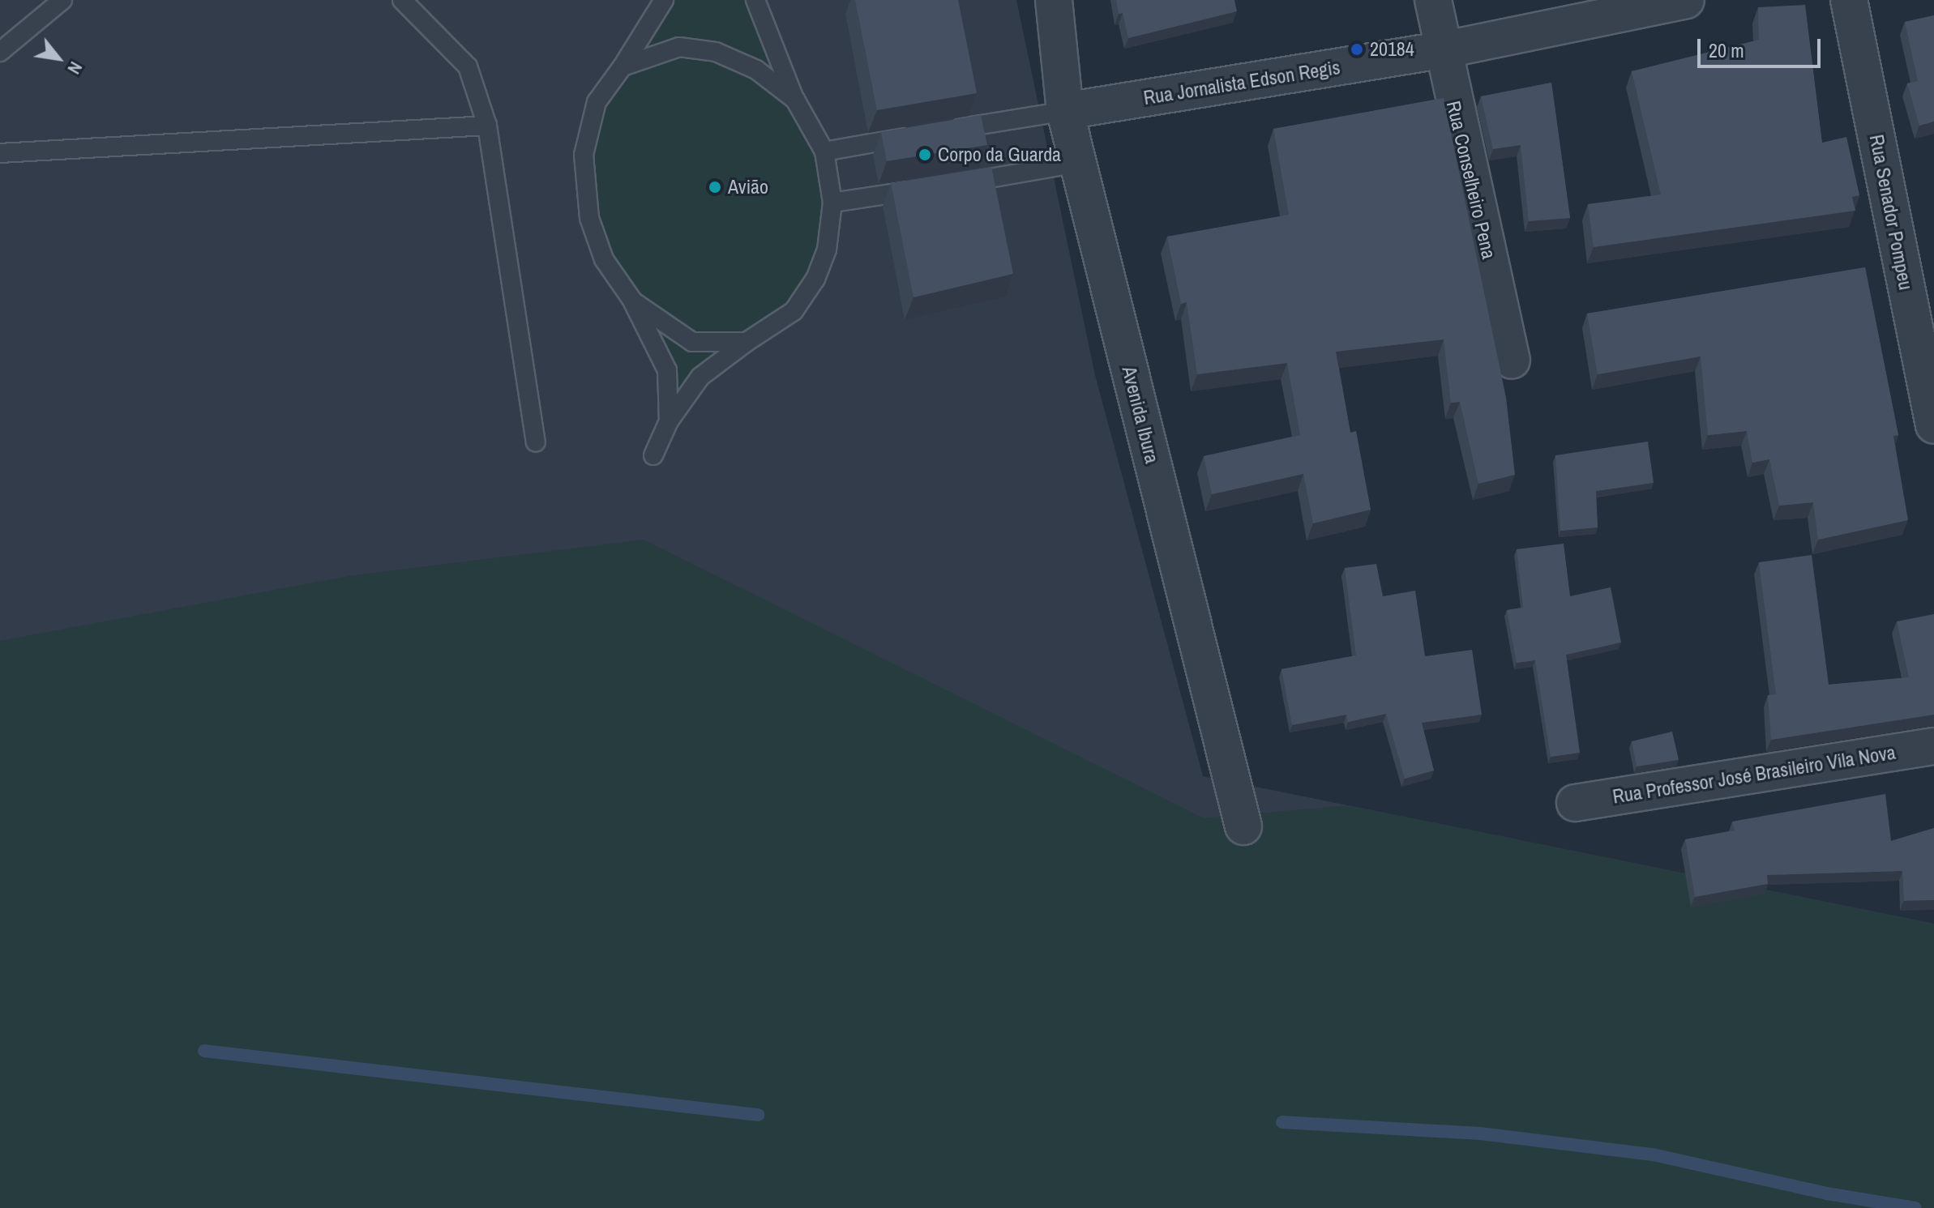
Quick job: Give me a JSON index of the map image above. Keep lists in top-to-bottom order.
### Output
{
  "streets": {
    "street": [
      "Rua Jornalista Edson Regis",
      "Rua Conselheiro Pena",
      "Rua Senador Pompeu",
      "Avenida Ibura",
      "Rua Professor José Brasileiro Vila Nova"
    ]
  },
  "crossings": [
    ["Rua Jornalista Edson Regis", "Rua Conselheiro Pena"],
    ["Rua Jornalista Edson Regis", "Avenida Ibura"]
  ],
  "places": ["20184", "Corpo da Guarda", "Avião"],
  "scale_bar": "20 m",
  "north": "bottom right"
}
